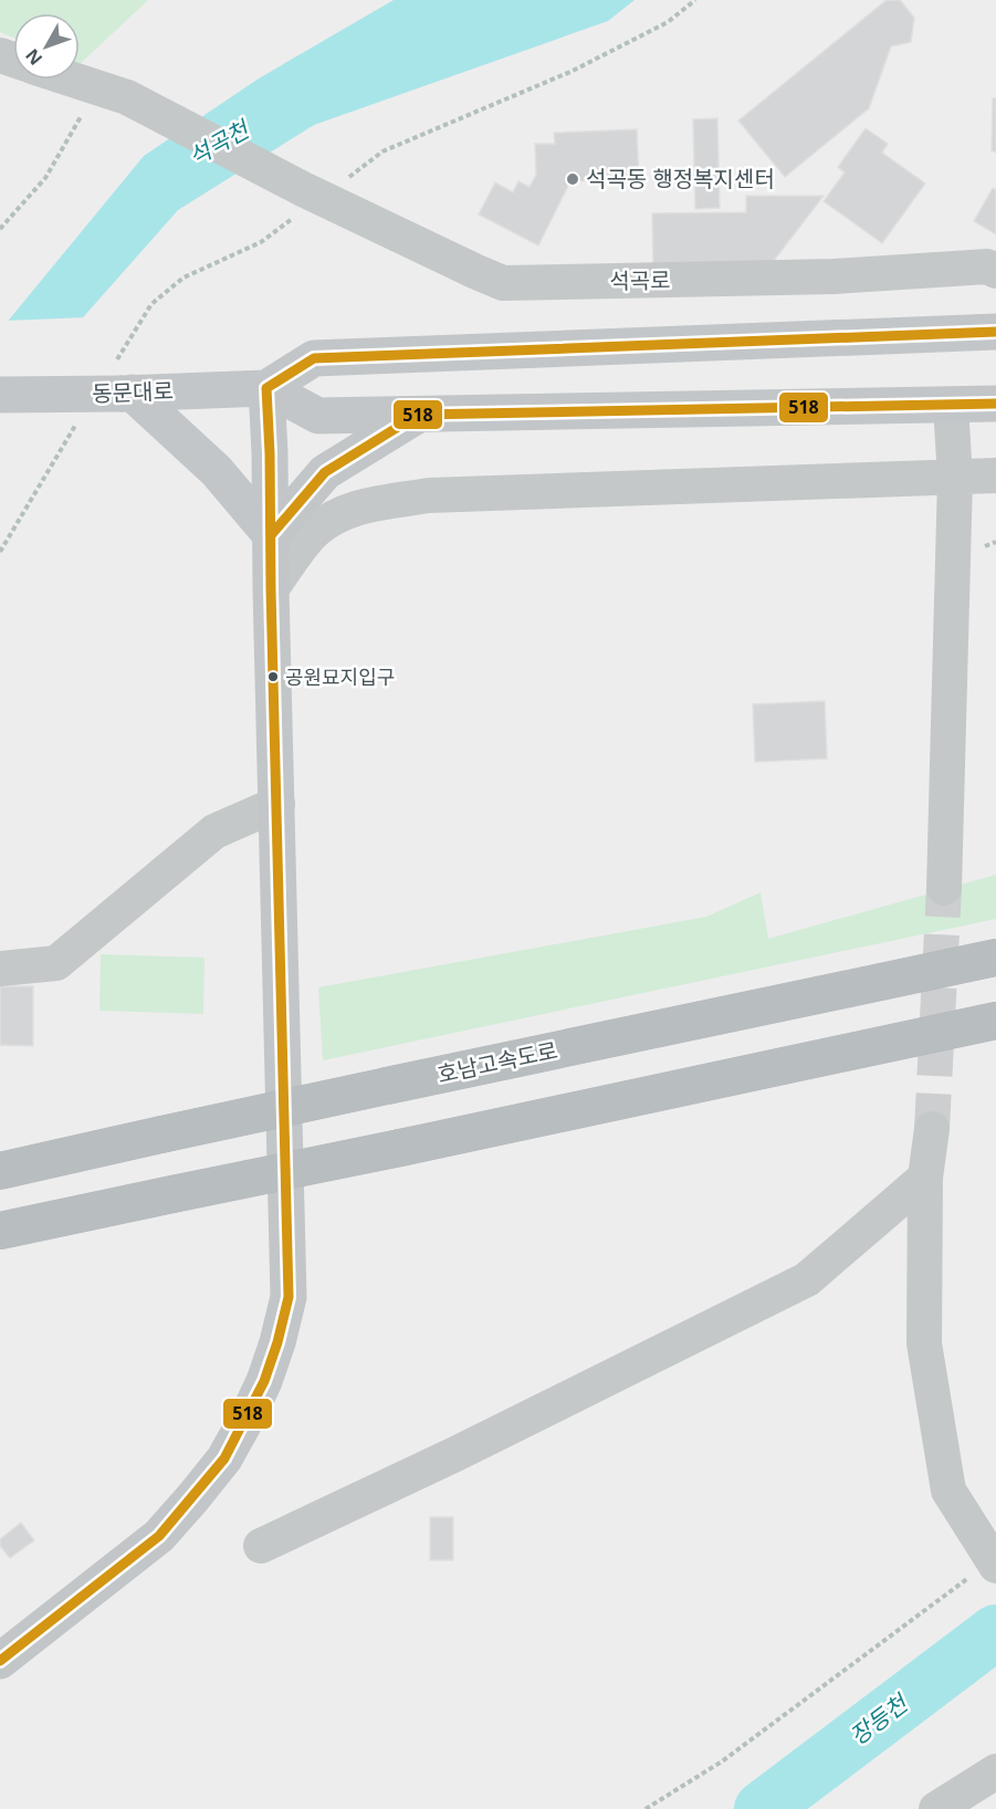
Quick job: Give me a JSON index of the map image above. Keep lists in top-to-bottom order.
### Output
{
  "streets": {
    "highway": ["호남고속도로"],
    "main road": ["동문대로"],
    "street": ["석곡로"]
  },
  "water": ["석곡천", "장등천"],
  "places": ["석곡동 행정복지센터", "공원묘지입구"],
  "lines": ["transit line 518"],
  "north": "bottom left"
}
